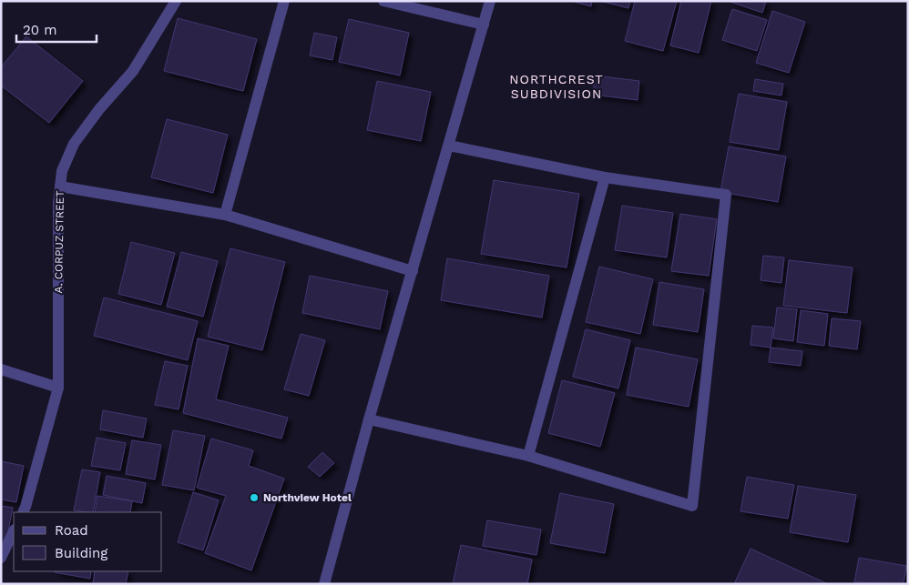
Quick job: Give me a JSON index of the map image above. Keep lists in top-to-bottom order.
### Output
{
  "streets": {
    "street": ["A. CORPUZ STREET"]
  },
  "districts": ["NORTHCREST SUBDIVISION"],
  "places": ["Northview Hotel"],
  "legend": ["Road", "Building"],
  "scale_bar": "20 m"
}
